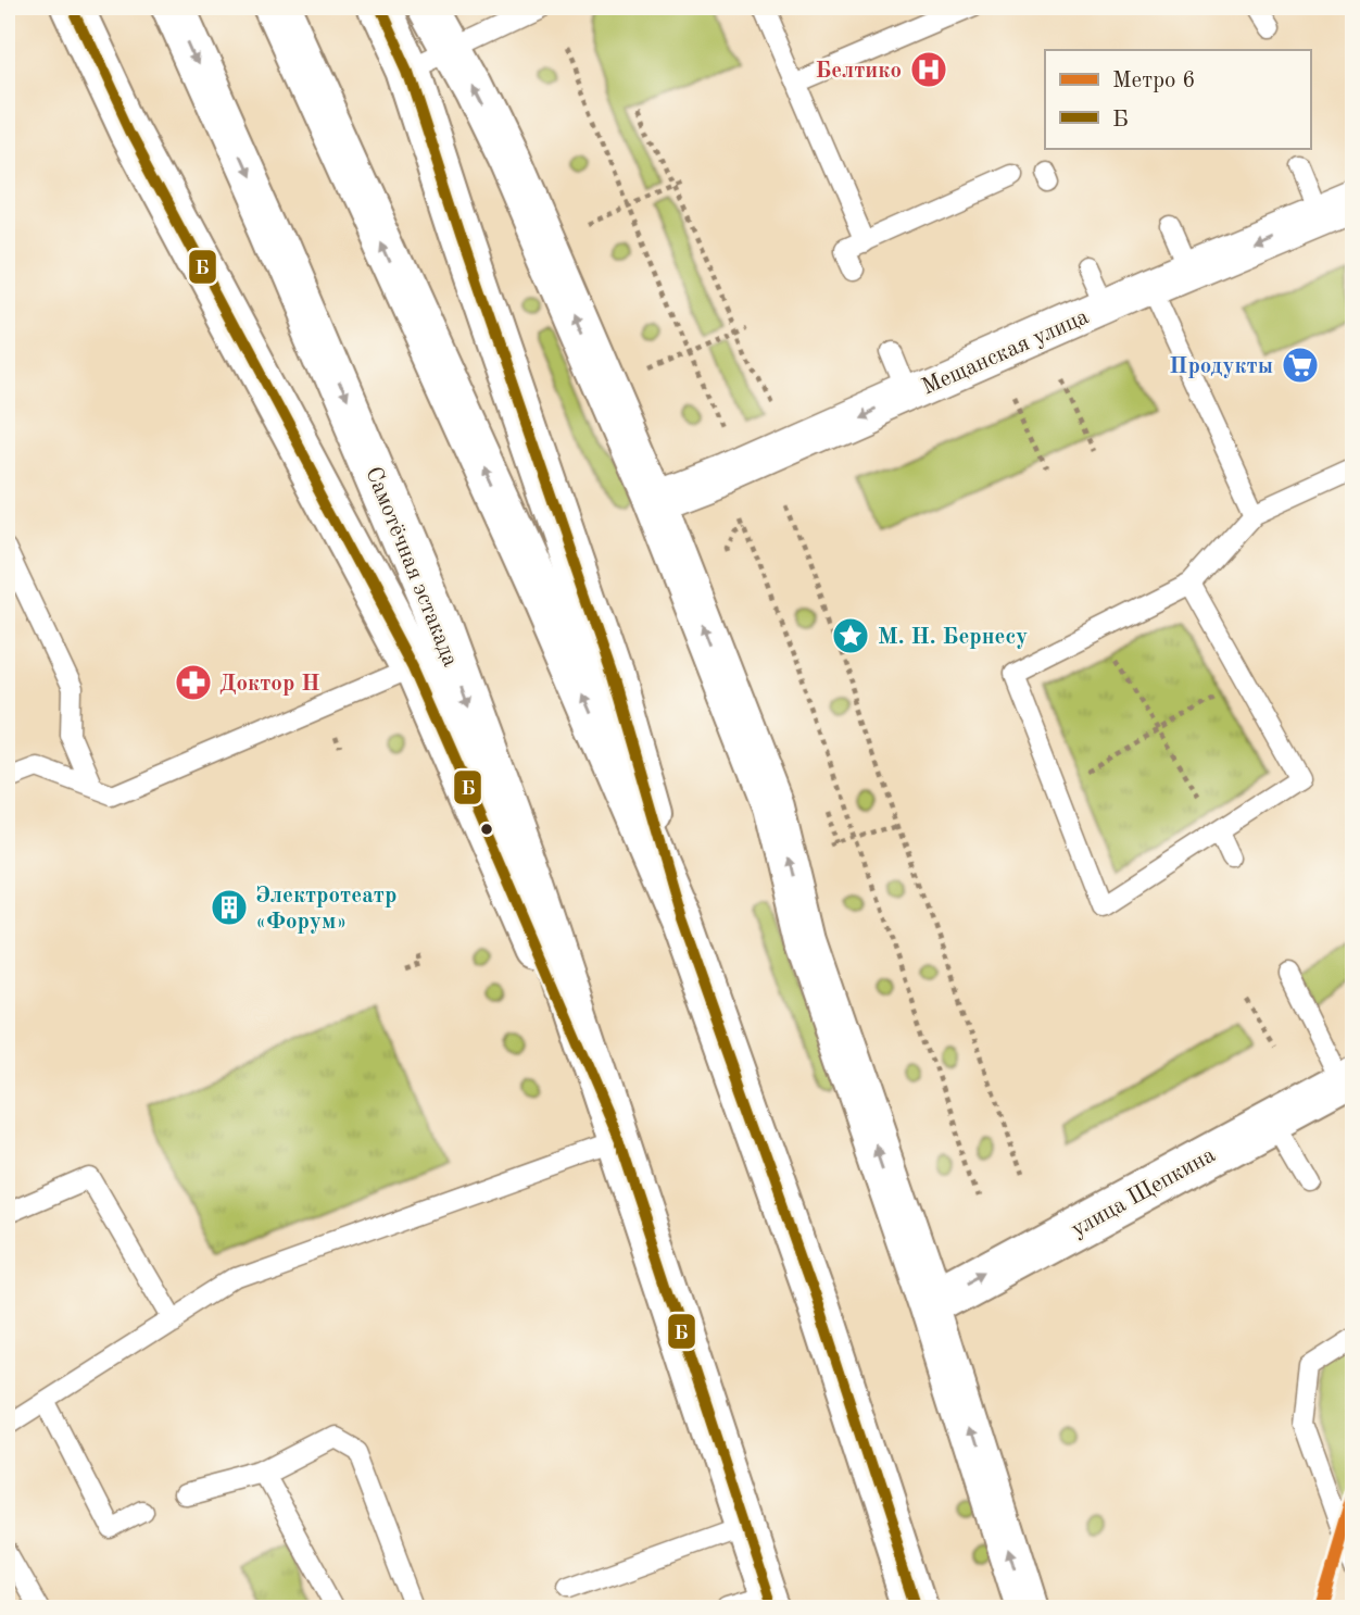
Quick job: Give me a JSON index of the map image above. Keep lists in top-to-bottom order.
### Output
{
  "streets": {
    "main road": ["Самотёчная эстакада", "улица Щепкина"],
    "street": ["Мещанская улица"]
  },
  "one_way": ["Мещанская улица", "улица Щепкина"],
  "places": {
    "hospital": ["Белтико"],
    "supermarket": ["Продукты"],
    "place": ["М. Н. Бернесу"],
    "pharmacy": ["Доктор Н"],
    "building": ["Электротеатр «Форум»"]
  },
  "lines": ["transit line Б", "metro line 6"],
  "legend": ["Метро 6", "Б"]
}
